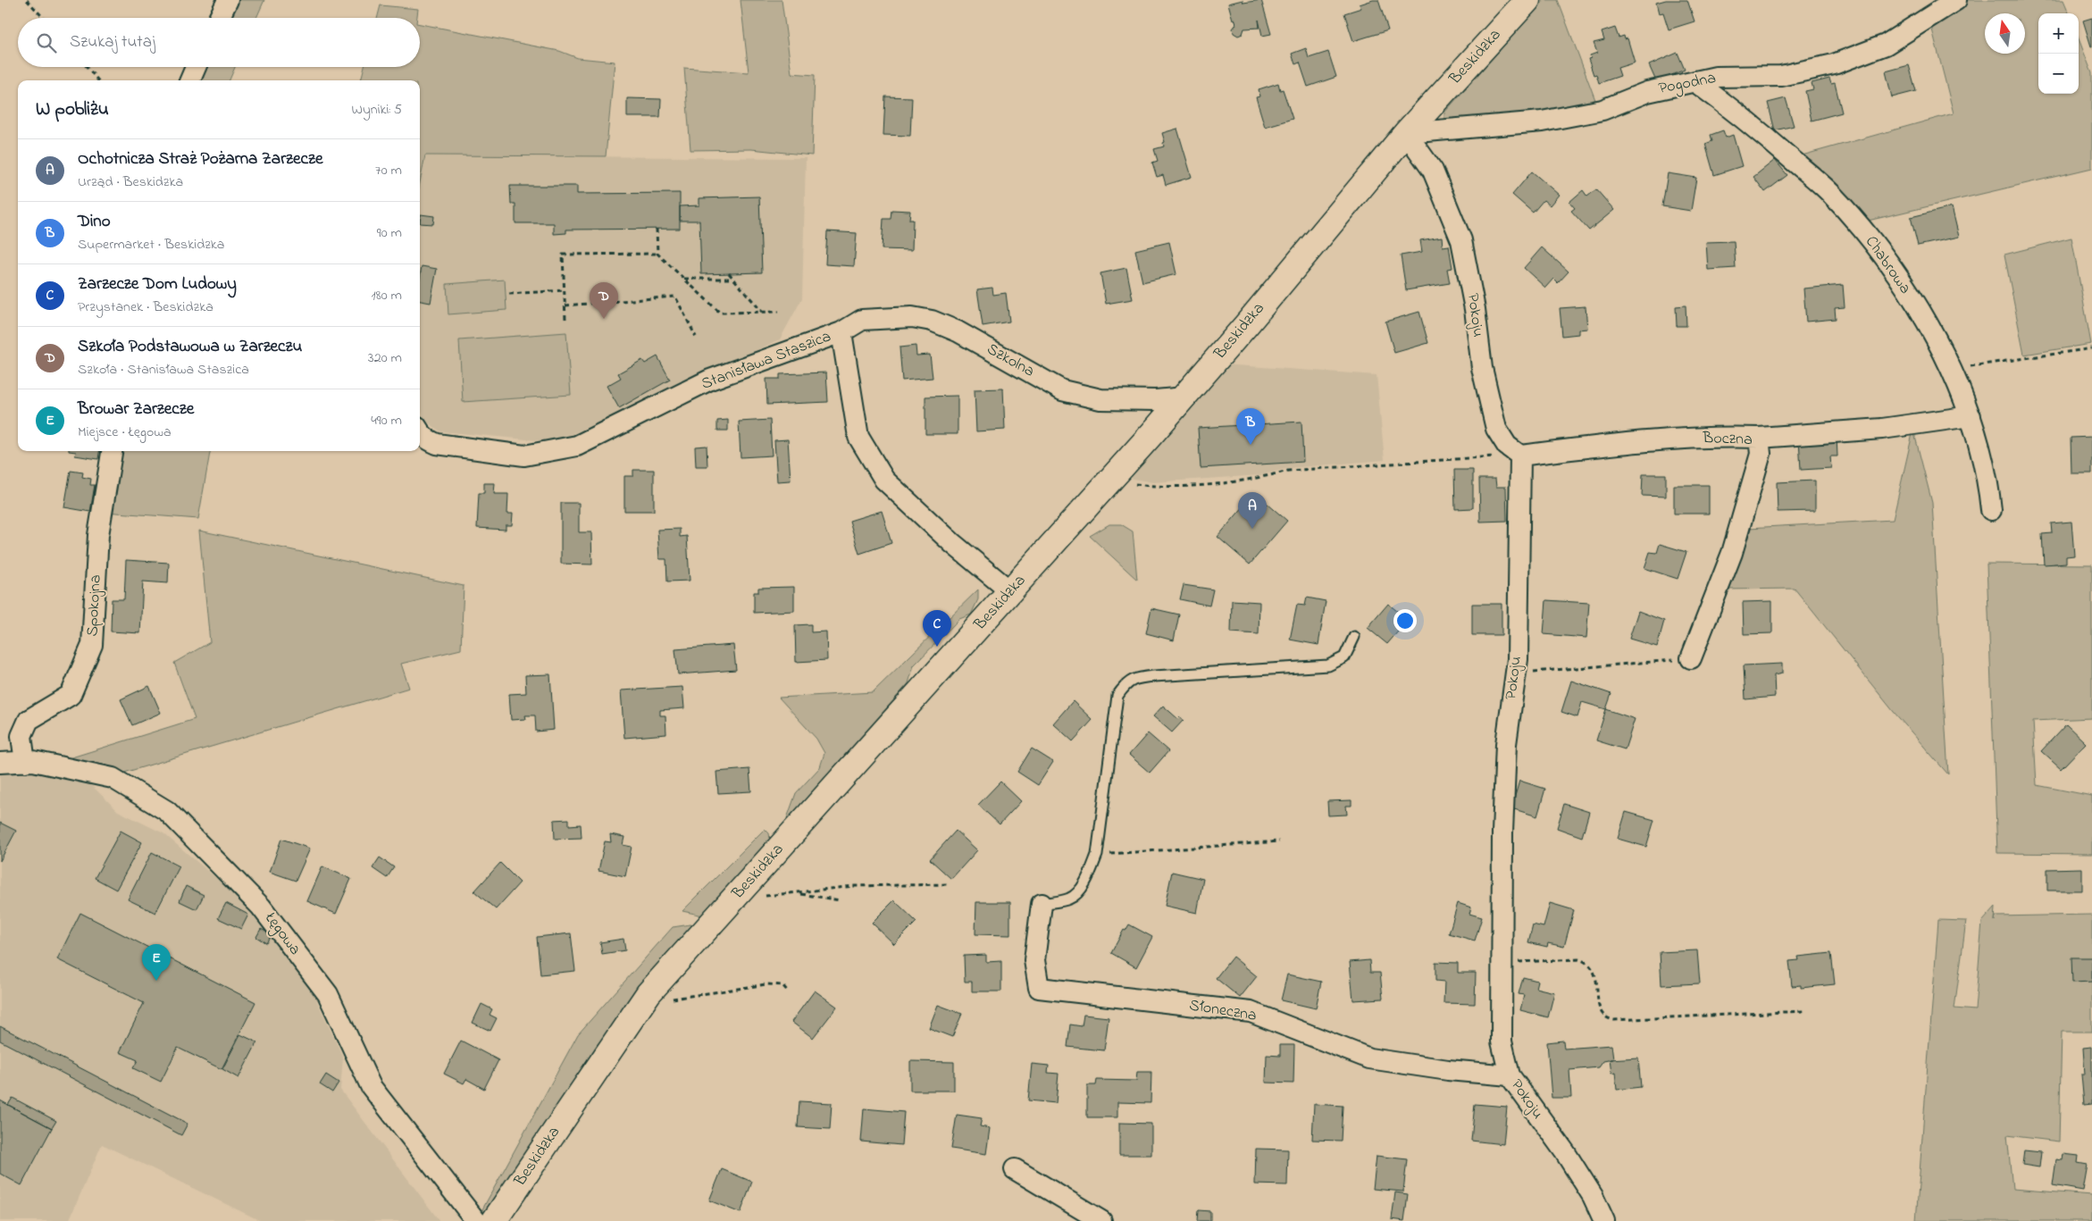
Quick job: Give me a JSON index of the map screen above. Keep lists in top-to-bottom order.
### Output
{
  "streets": {
    "street": [
      "Beskidzka",
      "Pogodna",
      "Chabrowa",
      "Pokoju",
      "Stanisława Staszica",
      "Szkolna",
      "Boczna",
      "Spokojna",
      "Łęgowa",
      "Słoneczna"
    ]
  },
  "crossings": [
    ["Beskidzka", "Pogodna"],
    ["Beskidzka", "Pokoju"],
    ["Beskidzka", "Stanisława Staszica"],
    ["Beskidzka", "Szkolna"],
    ["Pogodna", "Chabrowa"],
    ["Pogodna", "Pokoju"],
    ["Pokoju", "Boczna"],
    ["Pokoju", "Słoneczna"],
    ["Stanisława Staszica", "Szkolna"],
    ["Spokojna", "Łęgowa"]
  ],
  "north": "top",
  "page": {
    "map_buttons": ["+", "−"],
    "search": "Szukaj tutaj",
    "heading": ["W pobliżu", "Wyniki: 5"],
    "list": [
      {
        "mark": "A",
        "name": "Ochotnicza Straż Pożarna Zarzecze",
        "note": "Urząd · Beskidzka",
        "value": "70 m"
      },
      {
        "mark": "B",
        "name": "Dino",
        "note": "Supermarket · Beskidzka",
        "value": "90 m"
      },
      {
        "mark": "C",
        "name": "Zarzecze Dom Ludowy",
        "note": "Przystanek · Beskidzka",
        "value": "180 m"
      },
      {
        "mark": "D",
        "name": "Szkoła Podstawowa w Zarzeczu",
        "note": "Szkoła · Stanisława Staszica",
        "value": "320 m"
      },
      {
        "mark": "E",
        "name": "Browar Zarzecze",
        "note": "Miejsce · Łęgowa",
        "value": "490 m"
      }
    ],
    "pins": [
      "D",
      "B",
      "A",
      "C",
      "E"
    ]
  }
}
